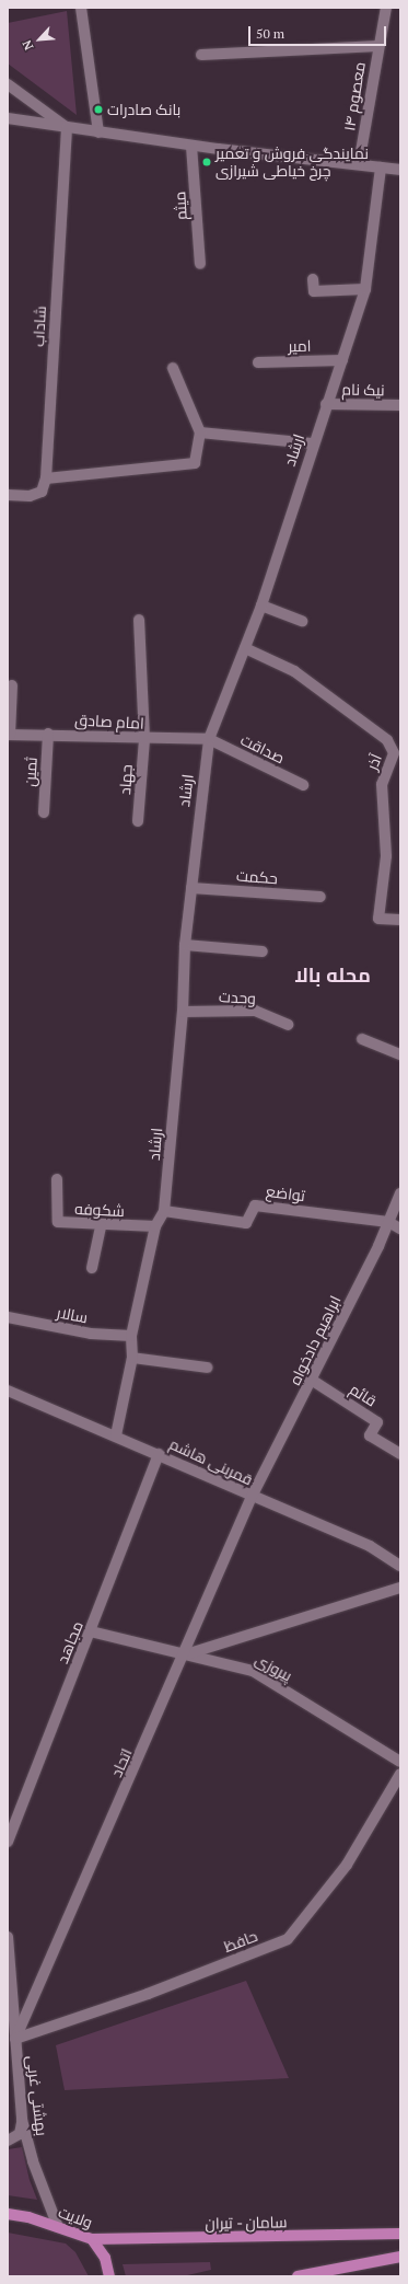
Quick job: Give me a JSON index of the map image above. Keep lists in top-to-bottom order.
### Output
{
  "streets": {
    "main road": ["ولایت", "سامان - تیران"],
    "street": [
      "۱۴ معصوم",
      "میثم",
      "شاداب",
      "امیر",
      "نیک نام",
      "ارشاد",
      "امام صادق",
      "صداقت",
      "آذر",
      "ثمین",
      "جهاد",
      "حکمت",
      "وحدت",
      "تواضع",
      "شکوفه",
      "سالار",
      "ابراهیم دادخواه",
      "قائم",
      "قمربنی هاشم",
      "مجاهد",
      "پیروزی",
      "اتحاد",
      "حافظ",
      "بهشتی غربی"
    ]
  },
  "crossings": [
    ["امیر", "ارشاد"],
    ["نیک نام", "ارشاد"],
    ["ارشاد", "امام صادق"],
    ["ارشاد", "صداقت"],
    ["ارشاد", "آذر"],
    ["ارشاد", "حکمت"],
    ["ارشاد", "وحدت"],
    ["ارشاد", "تواضع"],
    ["ارشاد", "شکوفه"],
    ["ارشاد", "سالار"],
    ["ارشاد", "قمربنی هاشم"],
    ["امام صادق", "صداقت"],
    ["امام صادق", "ثمین"],
    ["امام صادق", "جهاد"],
    ["تواضع", "ابراهیم دادخواه"],
    ["ابراهیم دادخواه", "قائم"],
    ["ابراهیم دادخواه", "قمربنی هاشم"],
    ["ابراهیم دادخواه", "اتحاد"],
    ["قمربنی هاشم", "مجاهد"],
    ["قمربنی هاشم", "اتحاد"],
    ["مجاهد", "پیروزی"],
    ["پیروزی", "اتحاد"],
    ["اتحاد", "حافظ"],
    ["اتحاد", "بهشتی غربی"],
    ["حافظ", "بهشتی غربی"],
    ["بهشتی غربی", "ولایت"],
    ["ولایت", "سامان - تیران"]
  ],
  "districts": ["محله بالا"],
  "places": ["بانک صادرات", "نمایندگی فروش و تعمیر چرخ خیاطی شیرازی"],
  "scale_bar": "50 m",
  "north": "bottom left"
}
